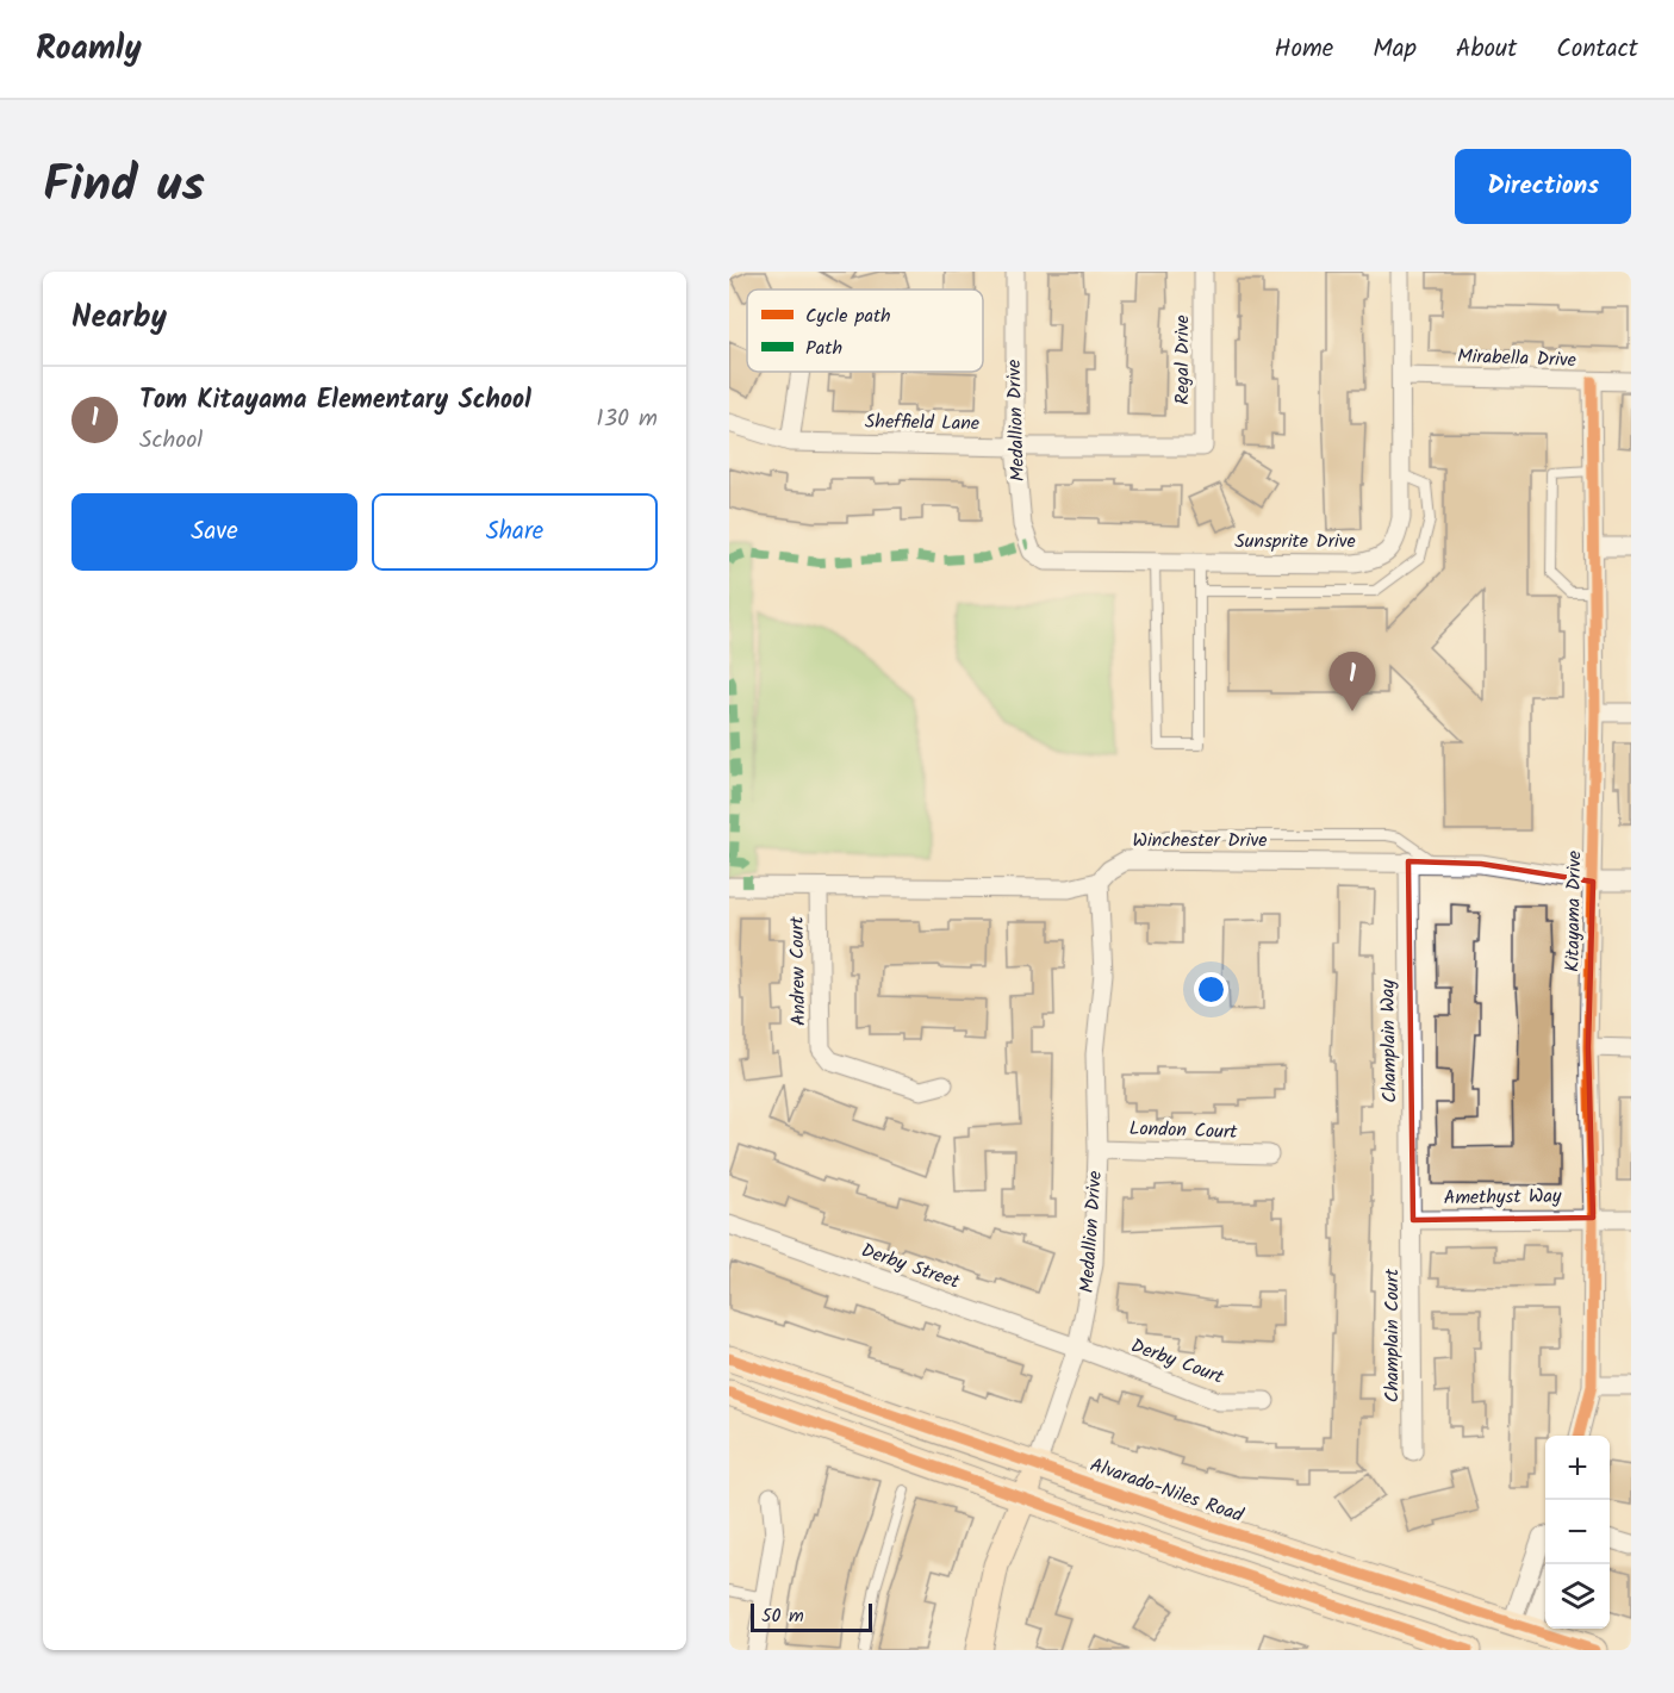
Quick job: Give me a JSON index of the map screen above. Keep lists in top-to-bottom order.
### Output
{
  "streets": {
    "main road": ["Medallion Drive", "Alvarado-Niles Road"],
    "street": [
      "Mirabella Drive",
      "Regal Drive",
      "Sheffield Lane",
      "Sunsprite Drive",
      "Winchester Drive",
      "Kitayama Drive",
      "Andrew Court",
      "Champlain Way",
      "London Court",
      "Amethyst Way",
      "Derby Street",
      "Champlain Court",
      "Derby Court"
    ]
  },
  "crossings": [
    ["Mirabella Drive", "Sunsprite Drive"],
    ["Mirabella Drive", "Kitayama Drive"],
    ["Regal Drive", "Sheffield Lane"],
    ["Medallion Drive", "Sheffield Lane"],
    ["Medallion Drive", "Sunsprite Drive"],
    ["Medallion Drive", "Winchester Drive"],
    ["Medallion Drive", "London Court"],
    ["Medallion Drive", "Derby Street"],
    ["Medallion Drive", "Derby Court"],
    ["Medallion Drive", "Alvarado-Niles Road"],
    ["Winchester Drive", "Kitayama Drive"],
    ["Winchester Drive", "Andrew Court"],
    ["Winchester Drive", "Champlain Way"],
    ["Kitayama Drive", "Amethyst Way"],
    ["Champlain Way", "Amethyst Way"],
    ["Champlain Way", "Champlain Court"],
    ["Amethyst Way", "Champlain Court"],
    ["Derby Street", "Derby Court"]
  ],
  "legend": ["Cycle path", "Path"],
  "scale_bar": "50 m",
  "page": {
    "header": "Roamly",
    "nav": [
      "Home",
      "Map",
      "About",
      "Contact"
    ],
    "title": "Find us",
    "buttons": [
      "Directions",
      ["Save", "Share"]
    ],
    "heading": "Nearby",
    "list": [
      {
        "mark": "1",
        "name": "Tom Kitayama Elementary School",
        "note": "School",
        "value": "130 m"
      }
    ],
    "pins": "1",
    "map_buttons": ["+", "−"],
    "scale": "50 m"
  }
}
